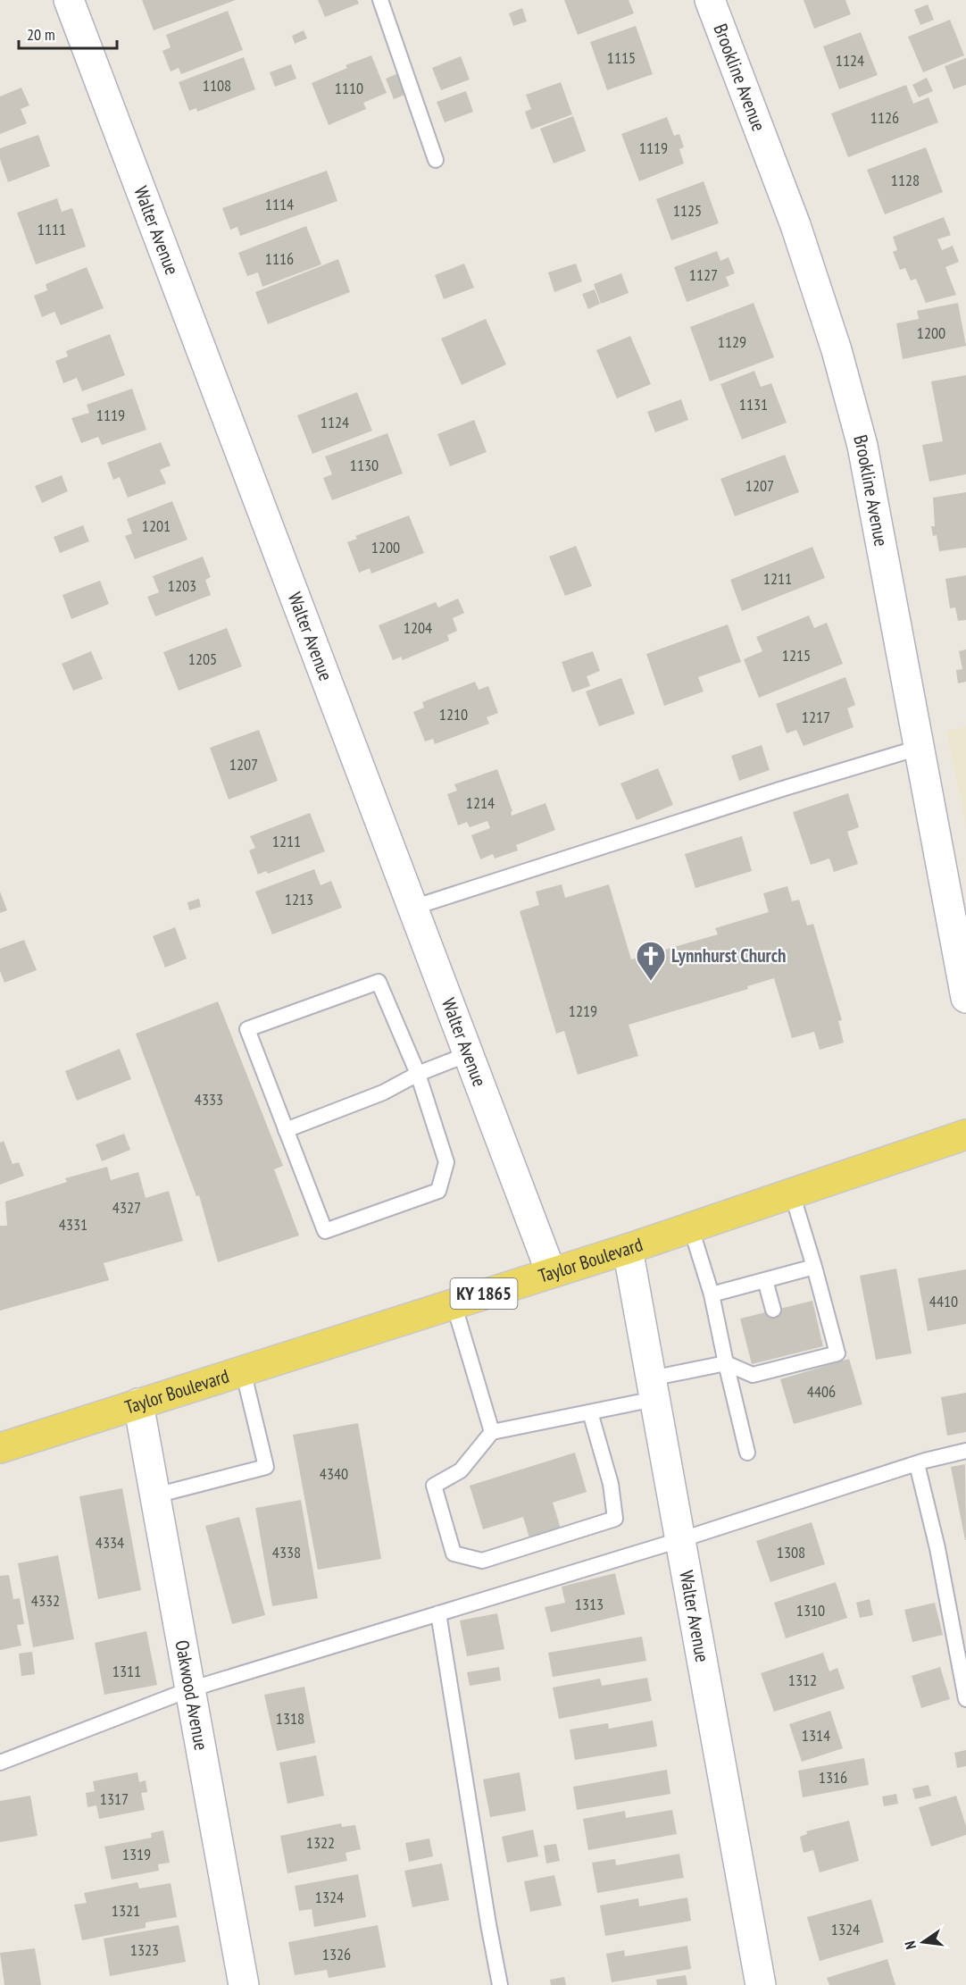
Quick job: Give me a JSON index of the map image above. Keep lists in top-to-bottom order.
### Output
{
  "streets": {
    "main road": ["Taylor Boulevard", "KY 1865"],
    "street": ["Brookline Avenue", "Walter Avenue", "Oakwood Avenue"]
  },
  "crossings": [
    ["Walter Avenue", "Taylor Boulevard"],
    ["Taylor Boulevard", "Oakwood Avenue"]
  ],
  "places": {
    "church": ["Lynnhurst Church"]
  },
  "house_numbers": [
    "1115",
    "1124",
    "1108",
    "1110",
    "1126",
    "1119",
    "1128",
    "1114",
    "1125",
    "1111",
    "1116",
    "1127",
    "1200",
    "1129",
    "1131",
    "1119",
    "1124",
    "1130",
    "1207",
    "1201",
    "1200",
    "1211",
    "1203",
    "1204",
    "1215",
    "1205",
    "1210",
    "1217",
    "1207",
    "1214",
    "1211",
    "1213",
    "1219",
    "4333",
    "4327",
    "4331",
    "4410",
    "4406",
    "4340",
    "4334",
    "4338",
    "1308",
    "4332",
    "1313",
    "1310",
    "1311",
    "1312",
    "1318",
    "1314",
    "1316",
    "1317",
    "1322",
    "1319",
    "1324",
    "1321",
    "1324",
    "1323",
    "1326"
  ],
  "scale_bar": "20 m",
  "north": "left"
}
